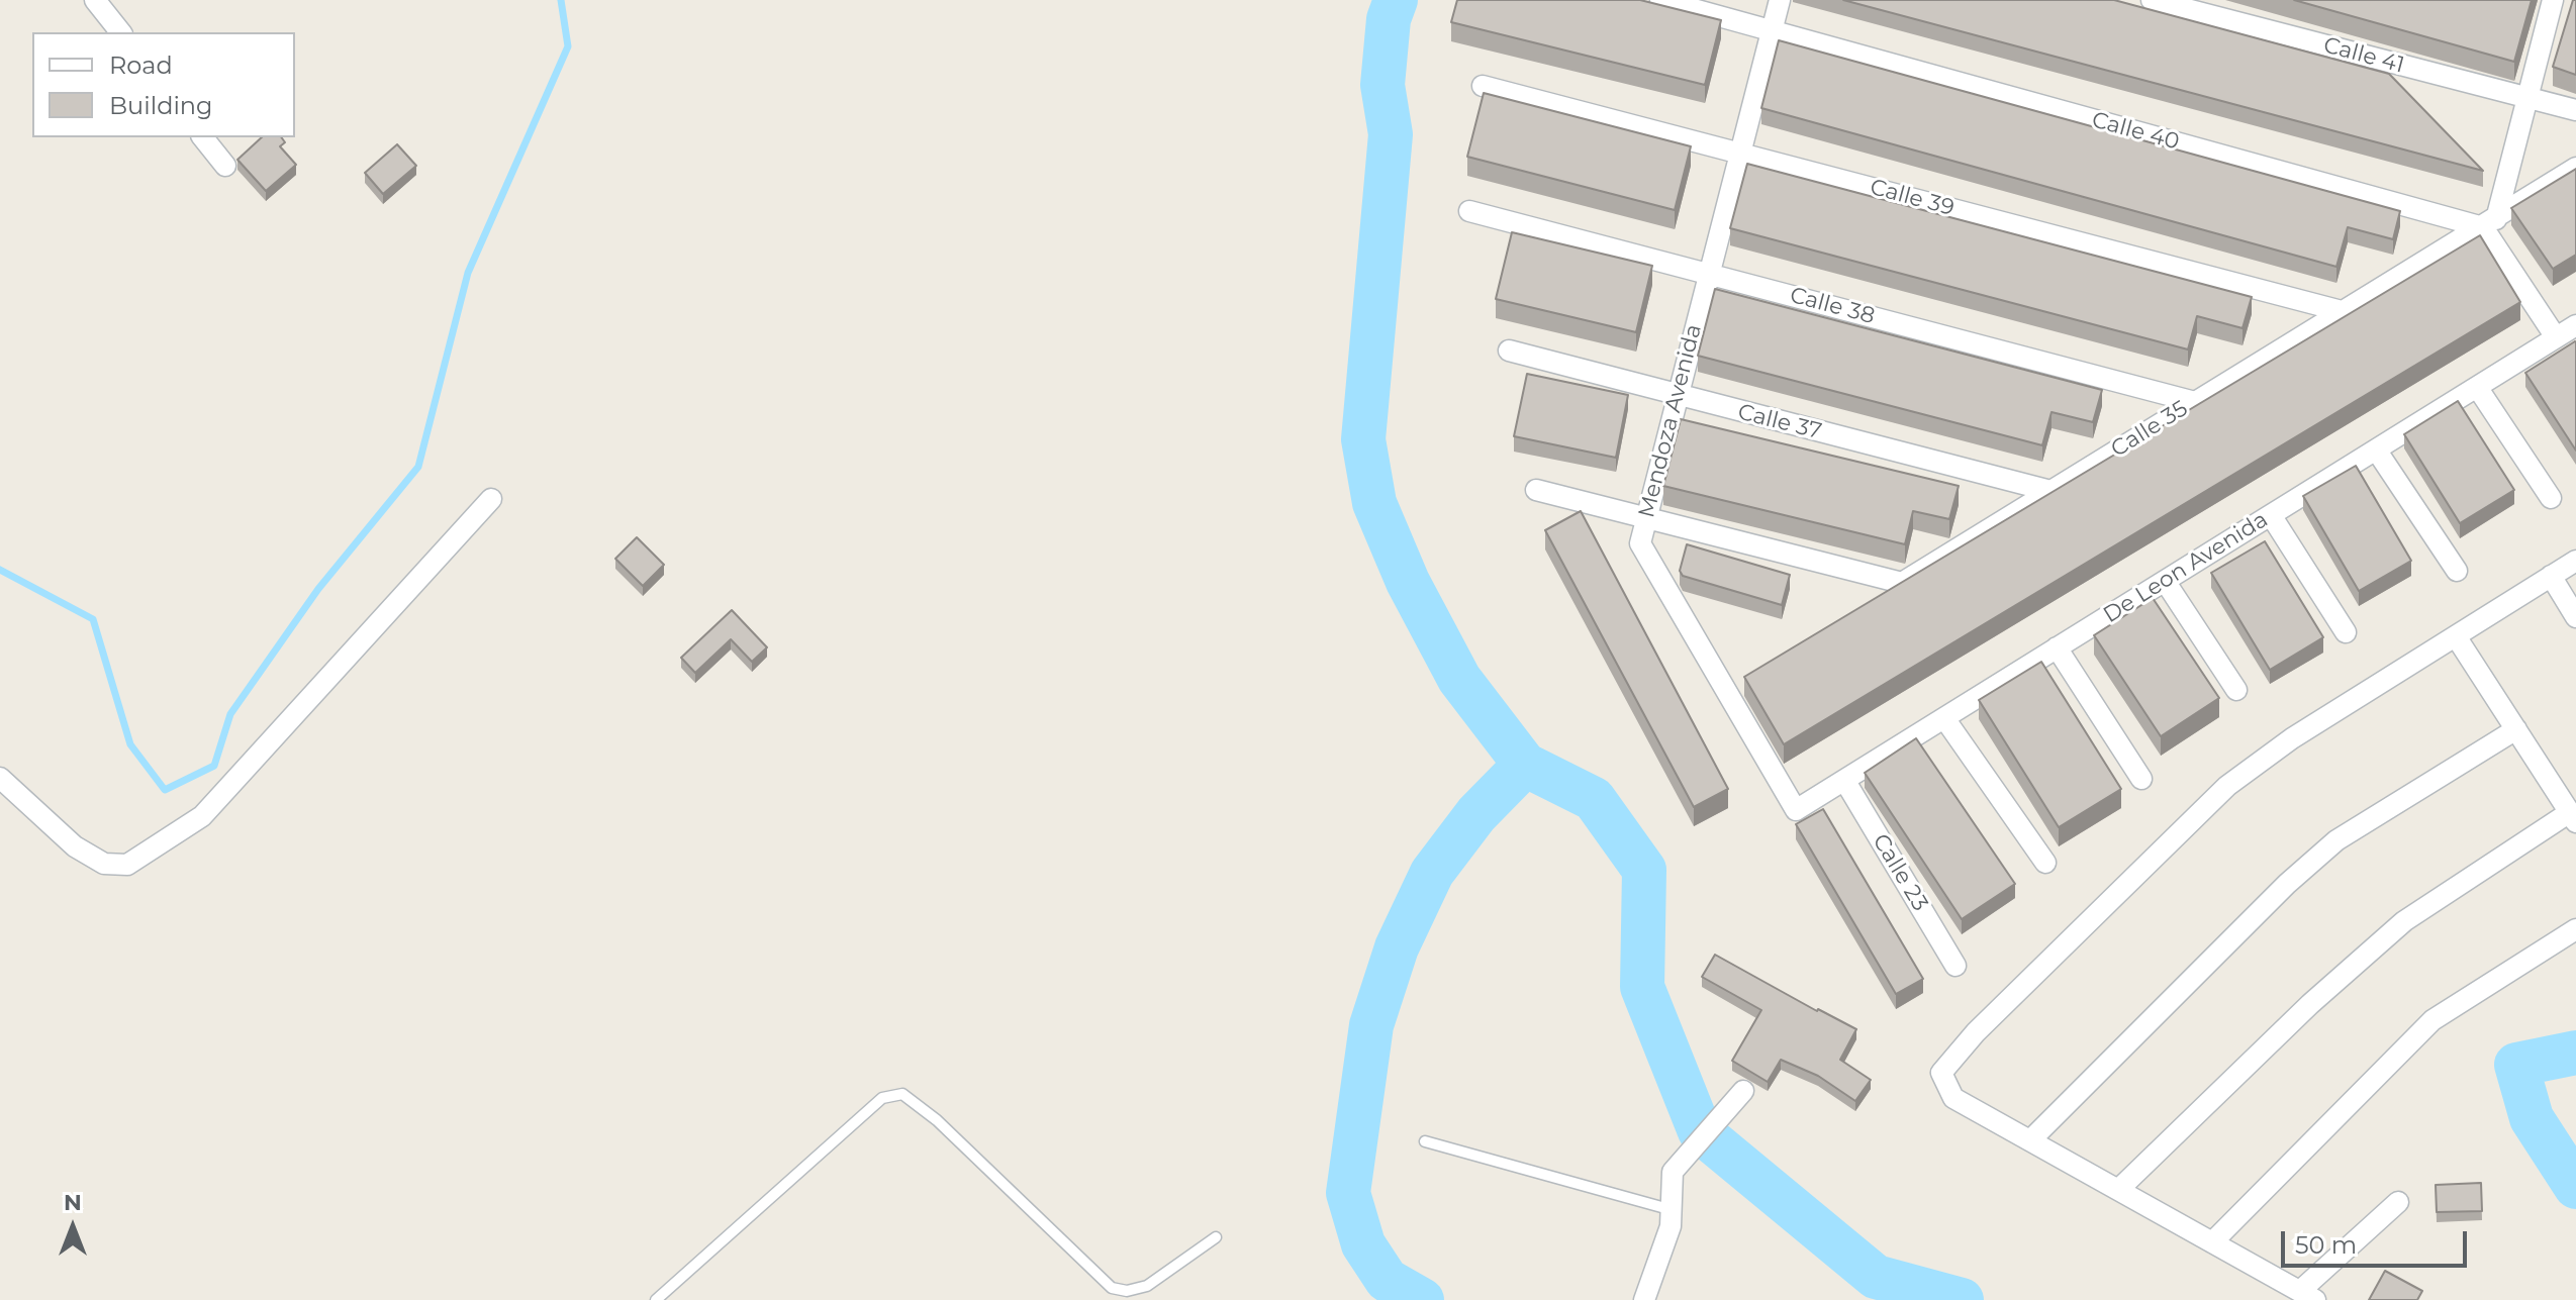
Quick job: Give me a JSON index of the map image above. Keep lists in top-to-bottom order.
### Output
{
  "streets": {
    "street": [
      "Calle 41",
      "Calle 40",
      "Calle 39",
      "Calle 38",
      "Mendoza Avenida",
      "Calle 37",
      "Calle 35",
      "De Leon Avenida",
      "Calle 23"
    ]
  },
  "crossings": [
    ["Calle 40", "Mendoza Avenida"],
    ["Calle 40", "Calle 35"],
    ["Calle 39", "Mendoza Avenida"],
    ["Calle 39", "Calle 35"],
    ["Calle 38", "Mendoza Avenida"],
    ["Calle 38", "Calle 35"],
    ["Mendoza Avenida", "Calle 37"],
    ["Mendoza Avenida", "De Leon Avenida"],
    ["Calle 37", "Calle 35"],
    ["De Leon Avenida", "Calle 23"]
  ],
  "legend": ["Road", "Building"],
  "scale_bar": "50 m",
  "north": "top"
}
